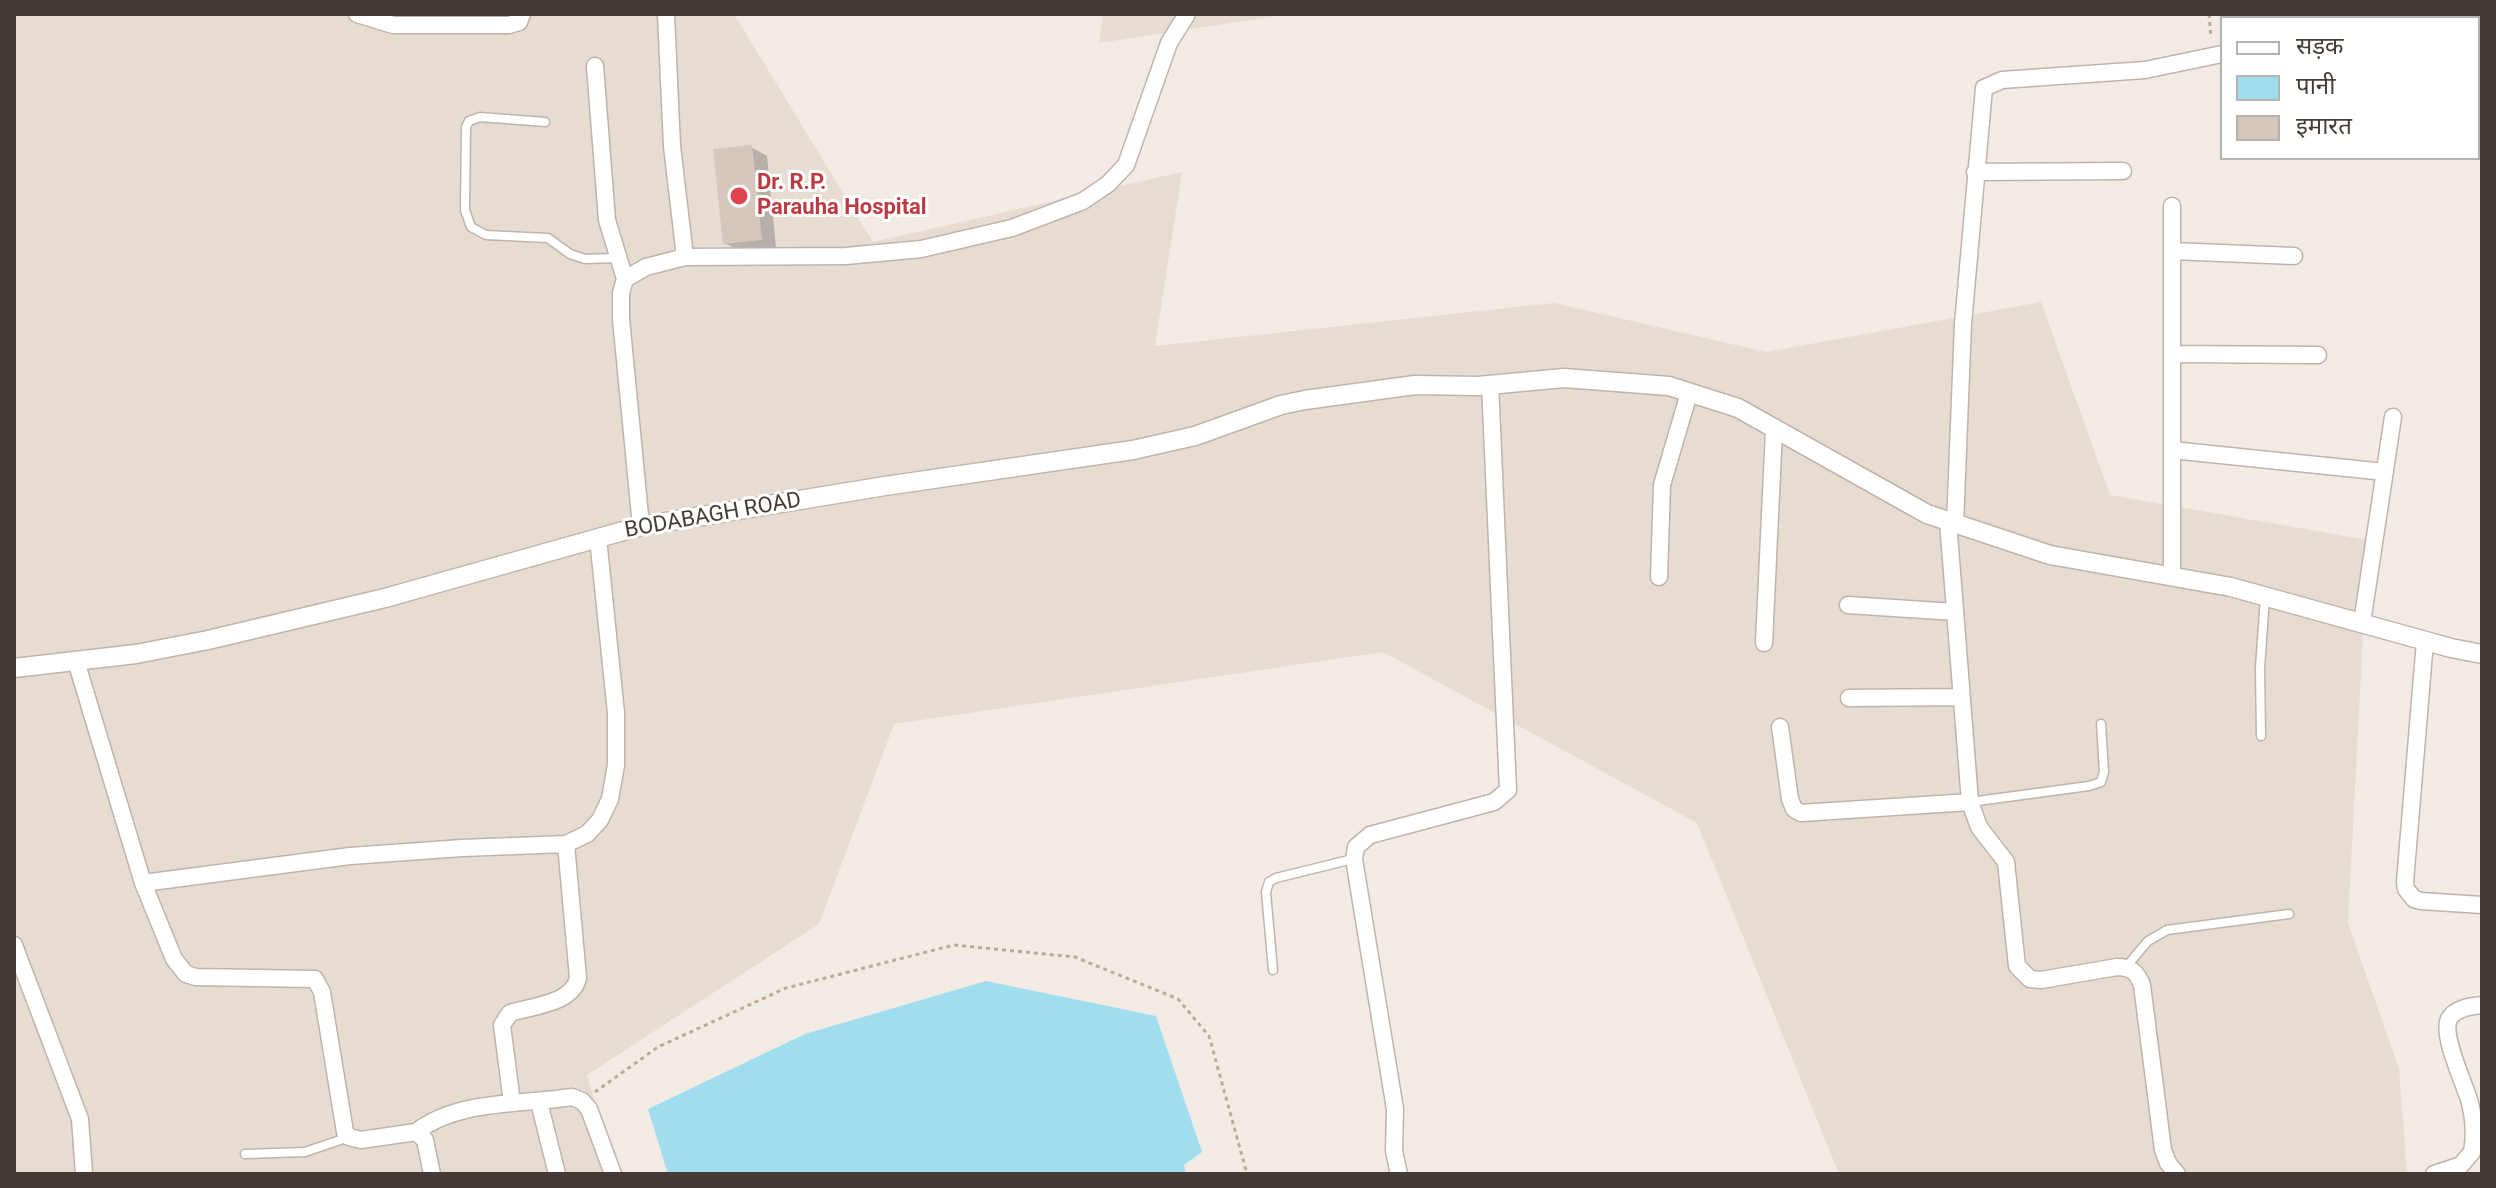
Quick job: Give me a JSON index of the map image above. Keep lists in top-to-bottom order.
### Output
{
  "streets": {
    "street": ["BODABAGH ROAD"]
  },
  "places": ["Dr. R.P. Parauha Hospital"],
  "legend": ["सड़क", "पानी", "इमारत"]
}
